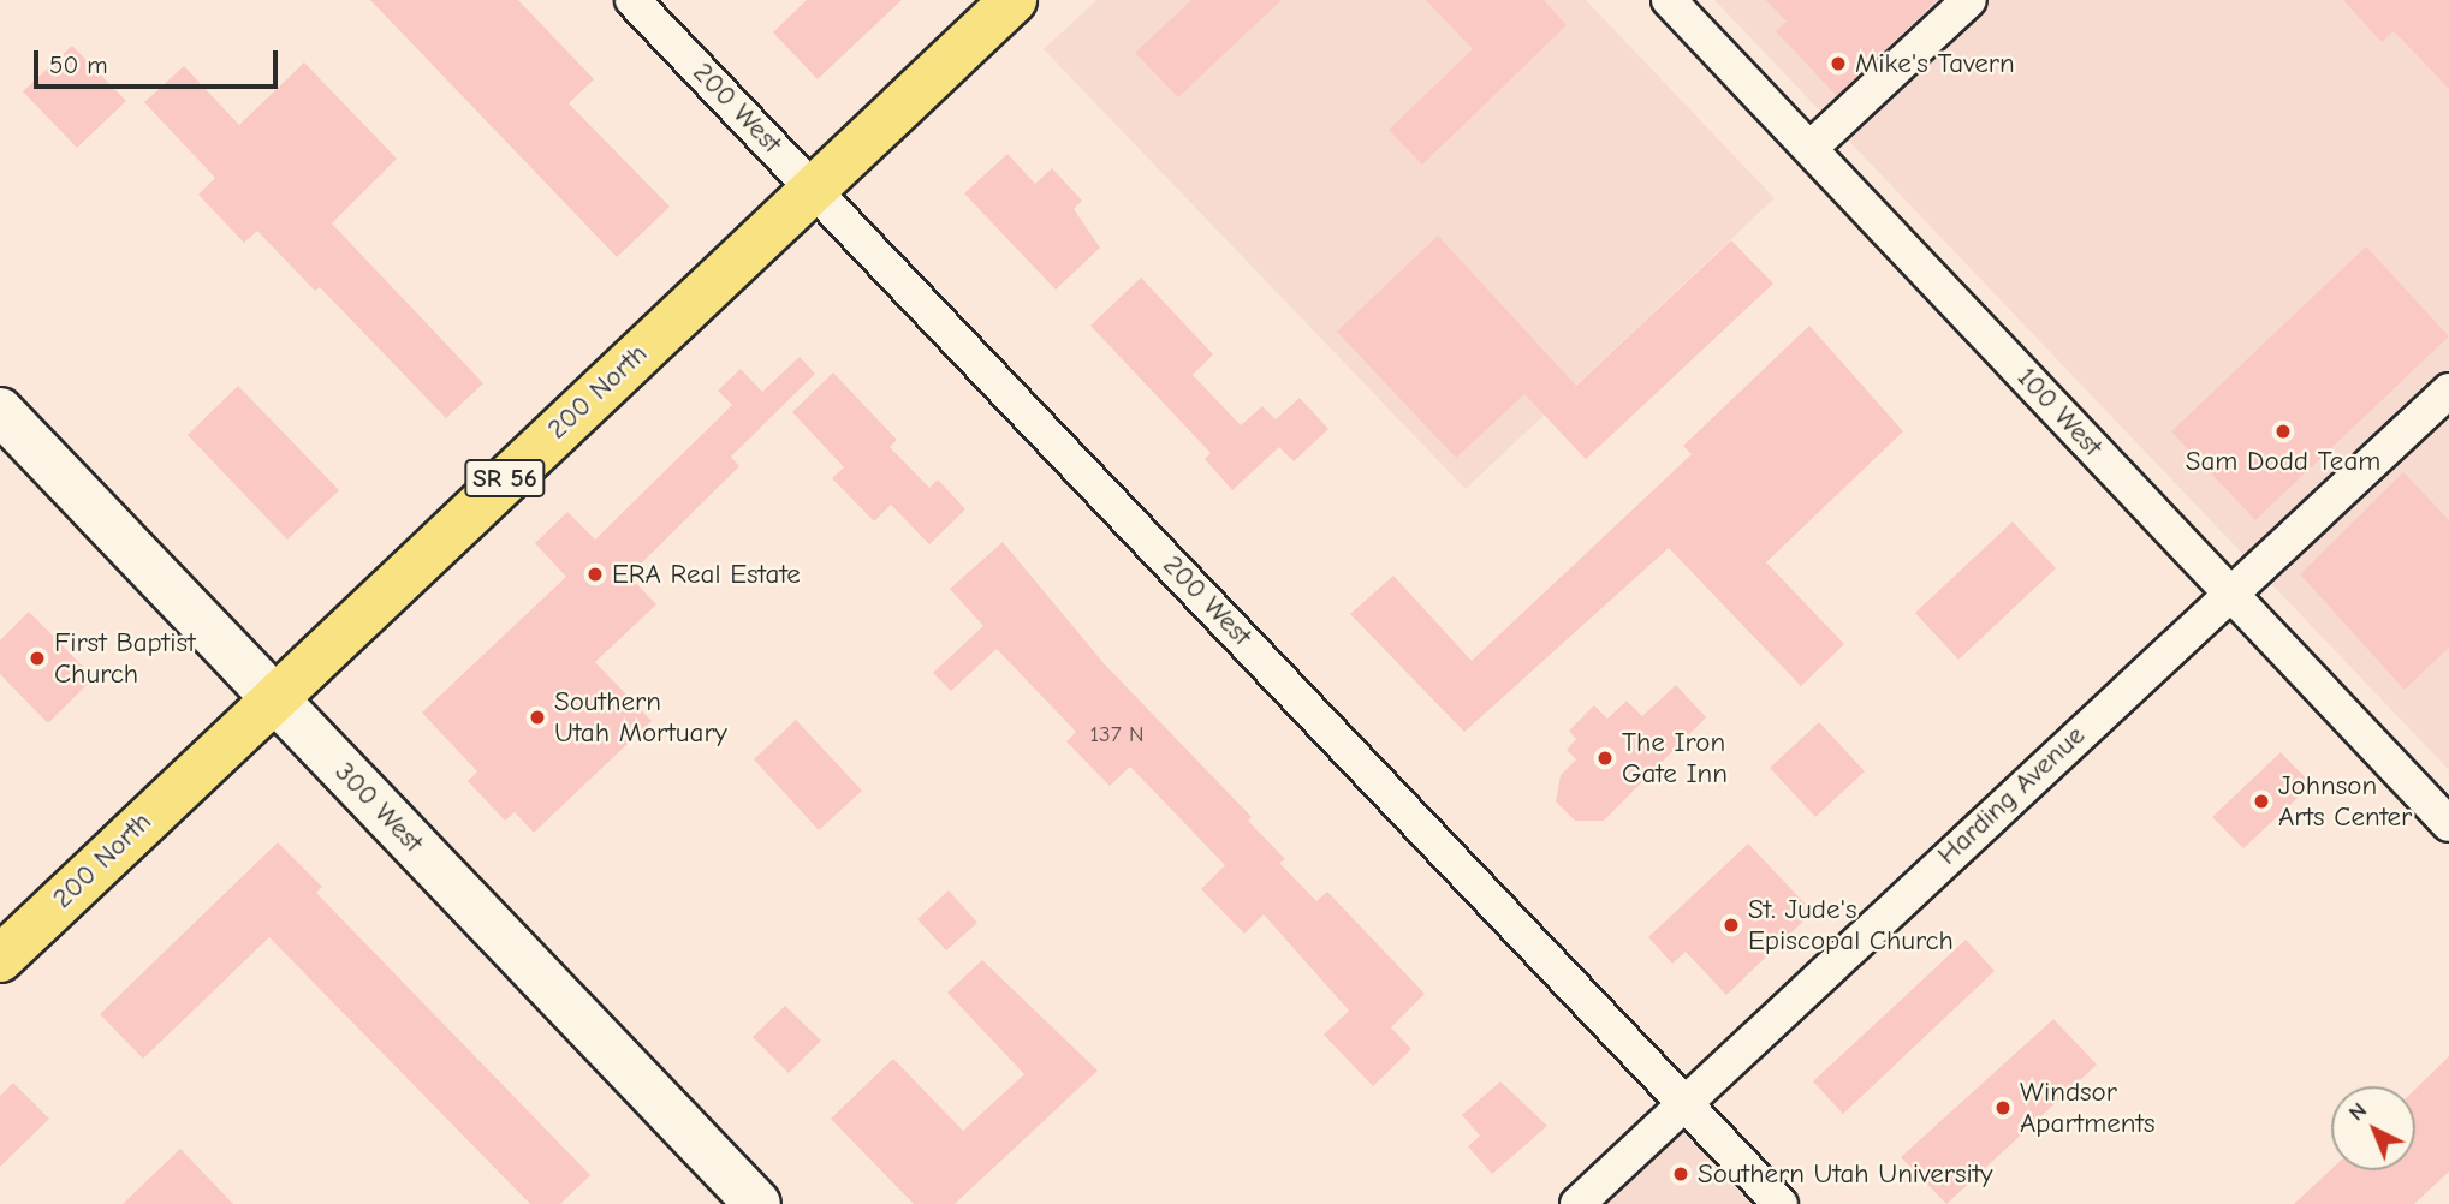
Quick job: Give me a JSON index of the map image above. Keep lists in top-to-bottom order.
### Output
{
  "streets": {
    "main road": ["200 North", "SR 56"],
    "street": [
      "200 West",
      "100 West",
      "Harding Avenue",
      "300 West"
    ]
  },
  "crossings": [
    ["200 West", "200 North"],
    ["200 West", "Harding Avenue"],
    ["200 North", "300 West"],
    ["100 West", "Harding Avenue"]
  ],
  "places": [
    "Mike's Tavern",
    "Sam Dodd Team",
    "ERA Real Estate",
    "First Baptist Church",
    "Southern Utah Mortuary",
    "The Iron Gate Inn",
    "Johnson Arts Center",
    "St. Jude's Episcopal Church",
    "Windsor Apartments",
    "Southern Utah University"
  ],
  "house_numbers": ["137 N"],
  "scale_bar": "50 m",
  "north": "top left"
}
